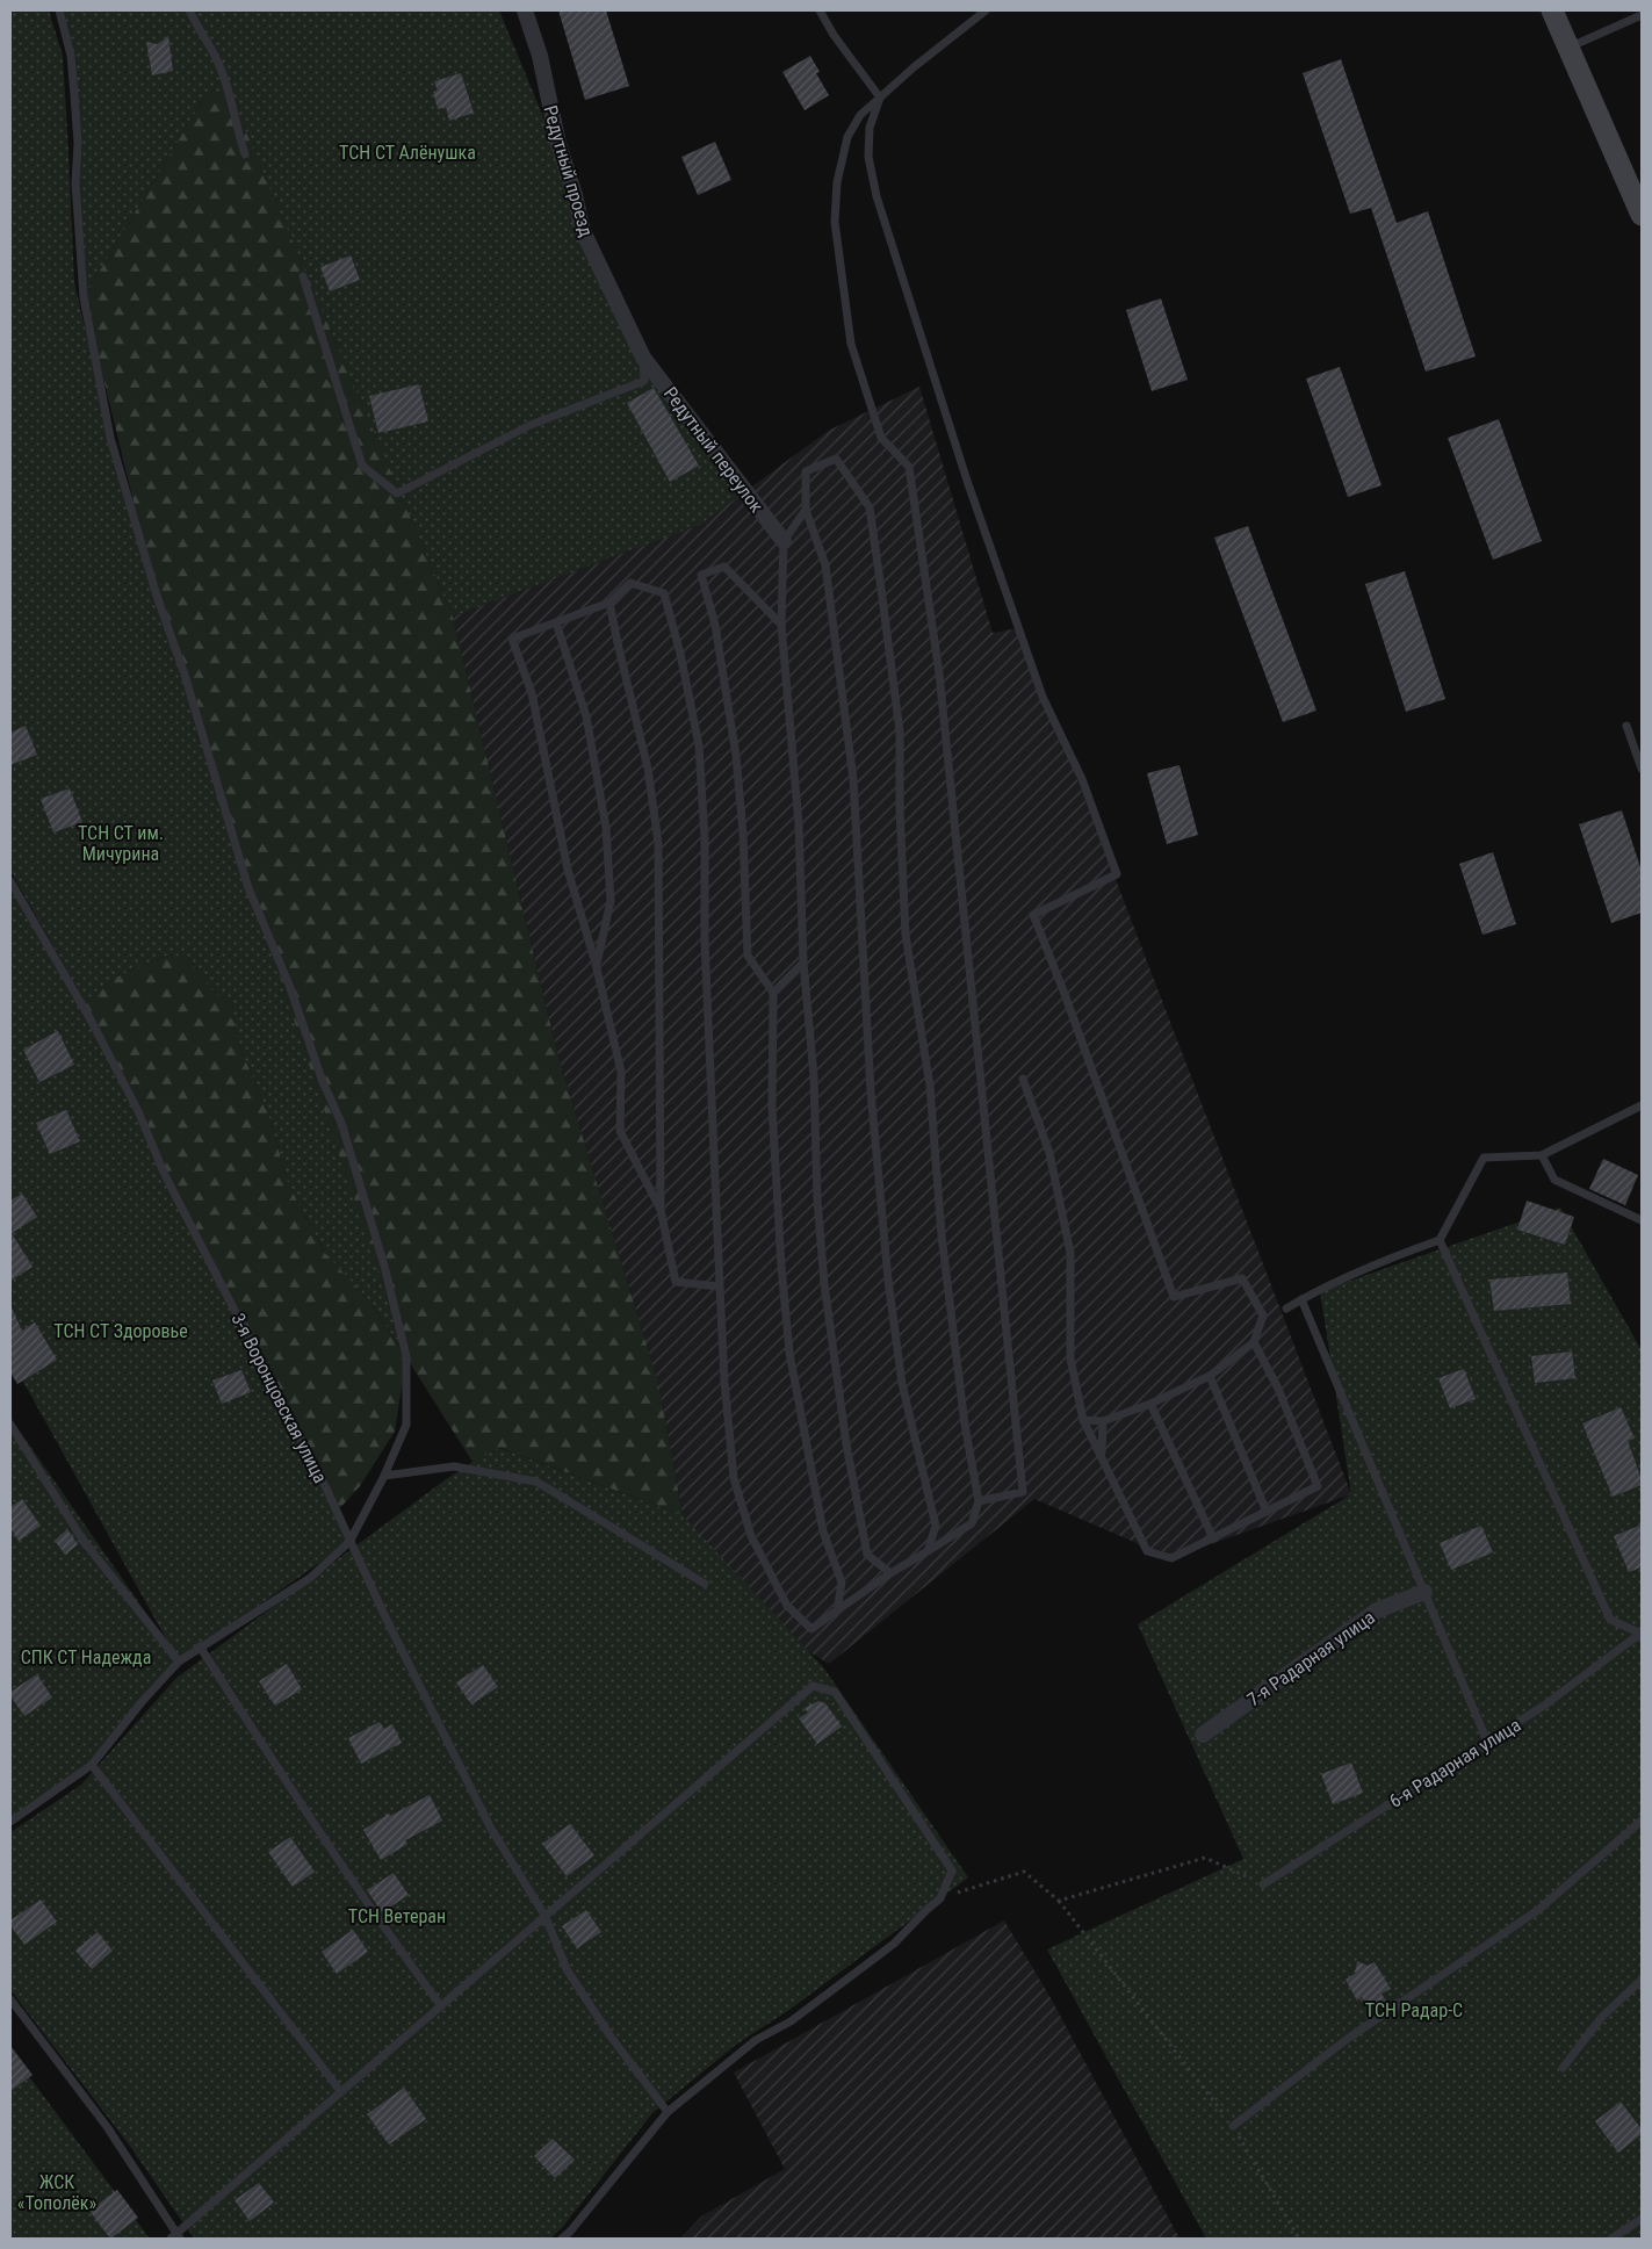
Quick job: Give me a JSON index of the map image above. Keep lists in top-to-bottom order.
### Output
{
  "streets": {
    "street": ["Редутный проезд", "Редутный переулок", "7-я Радарная улица"],
    "lane": ["3-я Воронцовская улица", "6-я Радарная улица"]
  },
  "crossings": [
    ["Редутный проезд", "Редутный переулок"]
  ],
  "parks": [
    "ТСН СТ Алёнушка",
    "ТСН СТ им. Мичурина",
    "ТСН СТ Здоровье",
    "СПК СТ Надежда",
    "ТСН Ветеран",
    "ТСН Радар-С",
    "ЖСК «Тополёк»"
  ]
}
